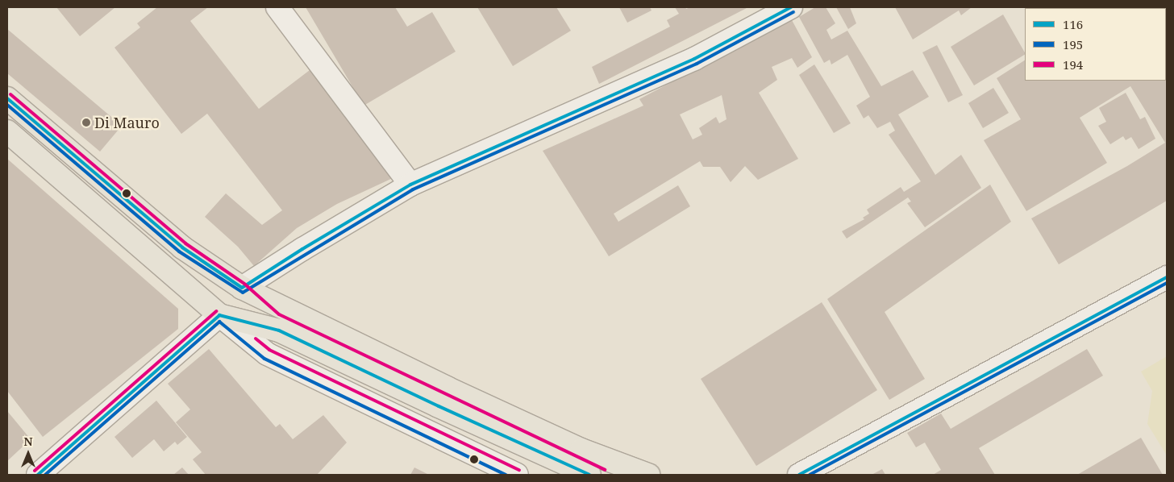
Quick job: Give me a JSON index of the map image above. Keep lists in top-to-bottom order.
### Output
{
  "places": ["Di Mauro"],
  "lines": ["transit line 116", "transit line 195", "transit line 194"],
  "legend": ["116", "195", "194"],
  "north": "top"
}
